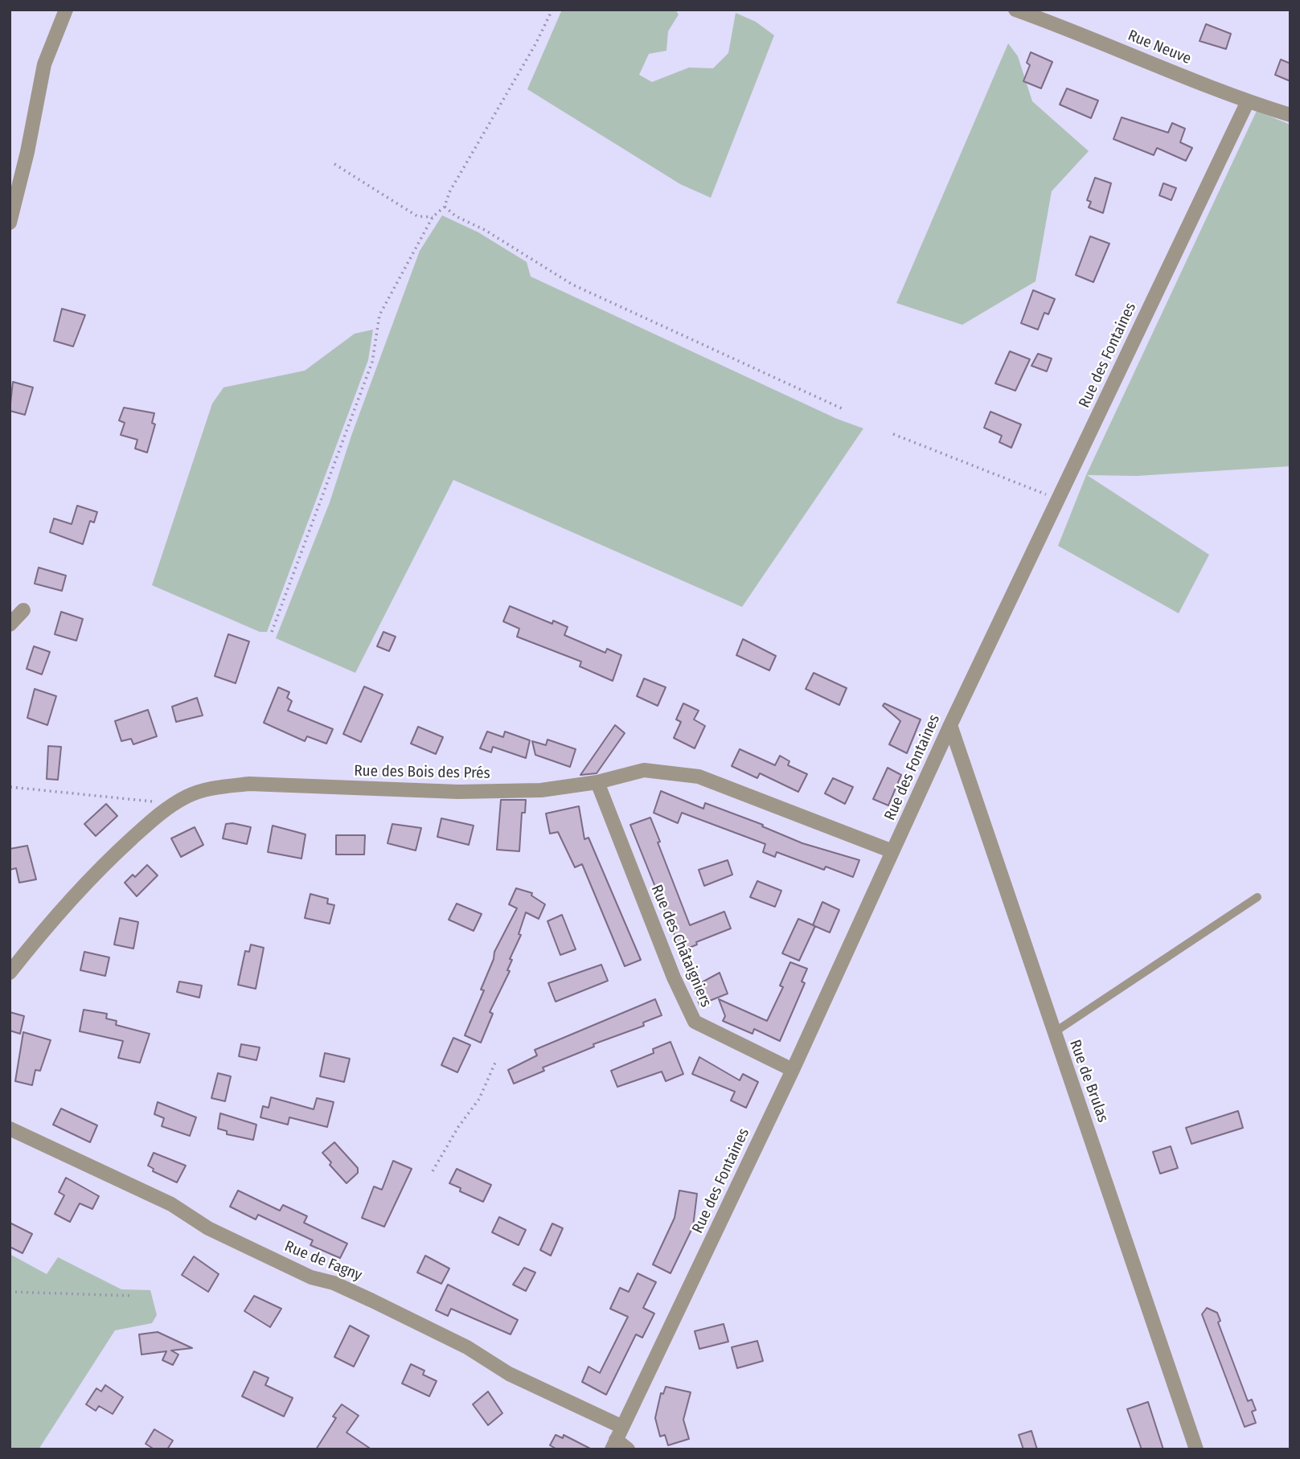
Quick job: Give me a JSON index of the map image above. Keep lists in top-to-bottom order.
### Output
{
  "streets": {
    "street": [
      "Rue Neuve",
      "Rue des Fontaines",
      "Rue des Bois des Prés",
      "Rue des Châtaigniers",
      "Rue de Brulas",
      "Rue de Fagny"
    ]
  },
  "crossings": [
    ["Rue Neuve", "Rue des Fontaines"],
    ["Rue des Fontaines", "Rue des Bois des Prés"],
    ["Rue des Fontaines", "Rue des Châtaigniers"],
    ["Rue des Fontaines", "Rue de Brulas"],
    ["Rue des Fontaines", "Rue de Fagny"],
    ["Rue des Bois des Prés", "Rue des Châtaigniers"]
  ]
}
